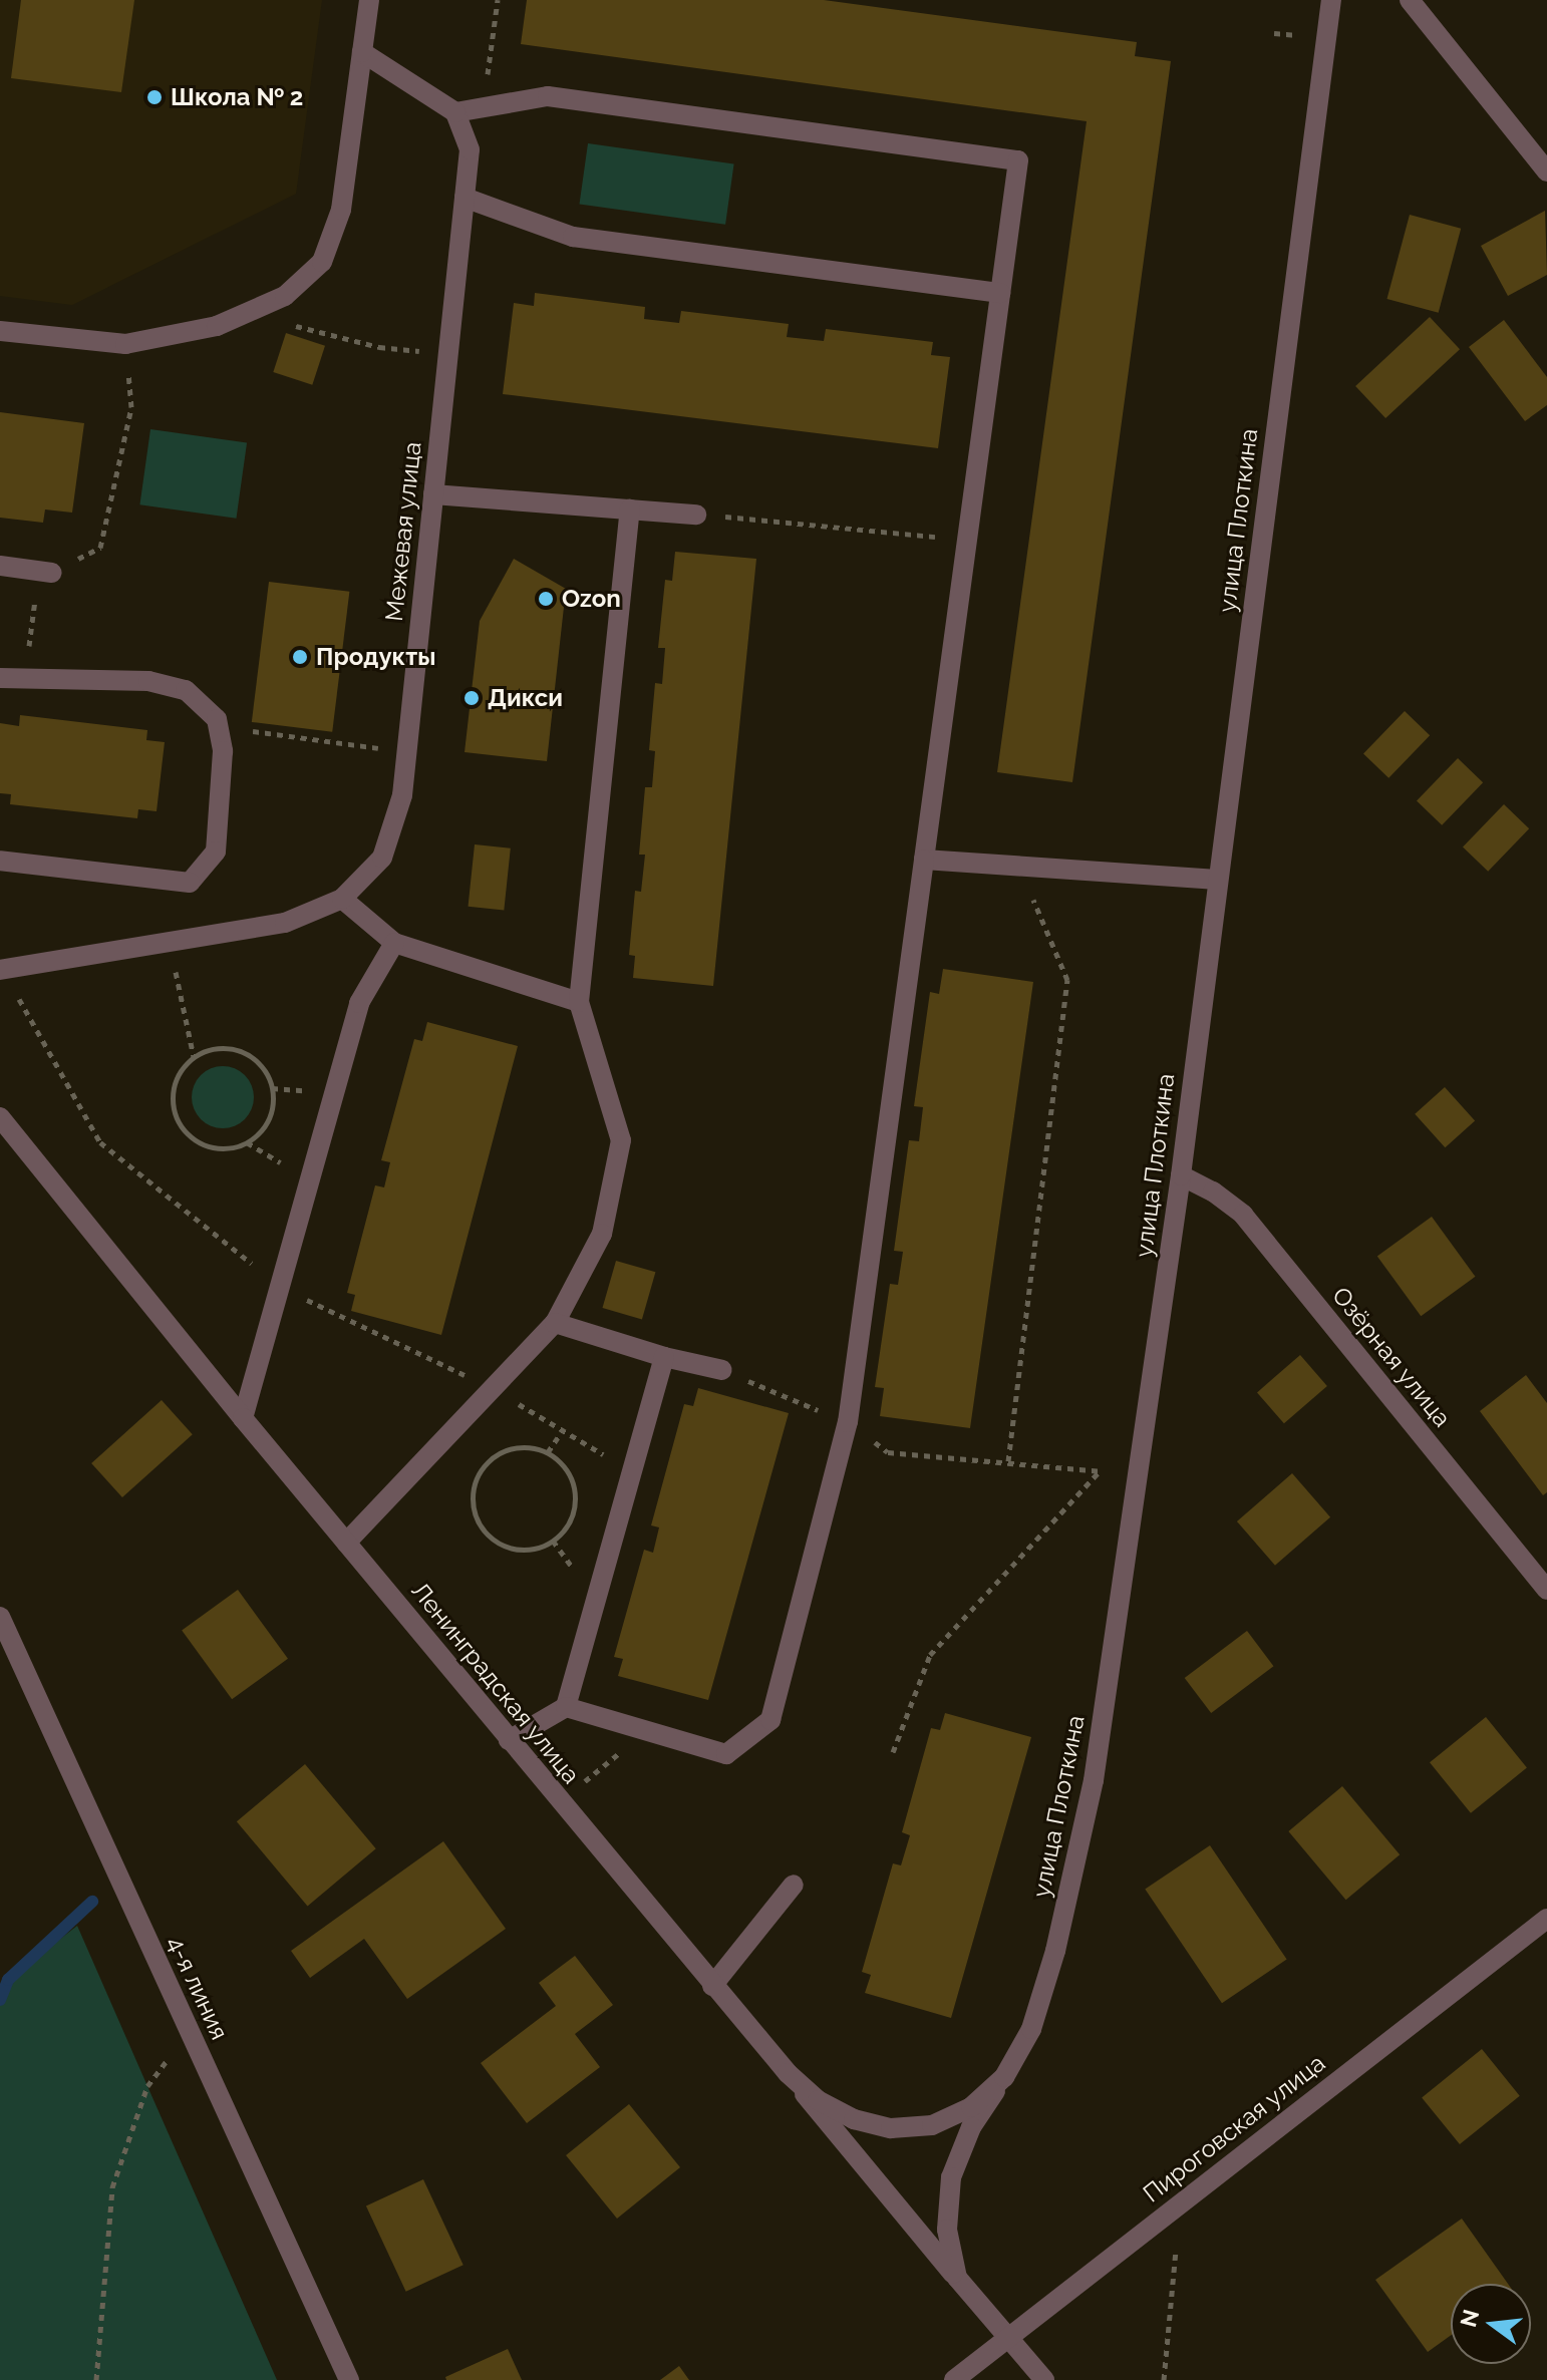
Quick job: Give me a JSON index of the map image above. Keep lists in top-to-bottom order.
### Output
{
  "streets": {
    "street": [
      "улица Плоткина",
      "Межевая улица",
      "Озёрная улица",
      "Ленинградская улица",
      "4-я линия",
      "Пироговская улица"
    ]
  },
  "crossings": [
    ["улица Плоткина", "Озёрная улица"],
    ["улица Плоткина", "Ленинградская улица"],
    ["Ленинградская улица", "Пироговская улица"]
  ],
  "places": [
    "Школа № 2",
    "Ozon",
    "Продукты",
    "Дикси"
  ],
  "north": "left"
}
